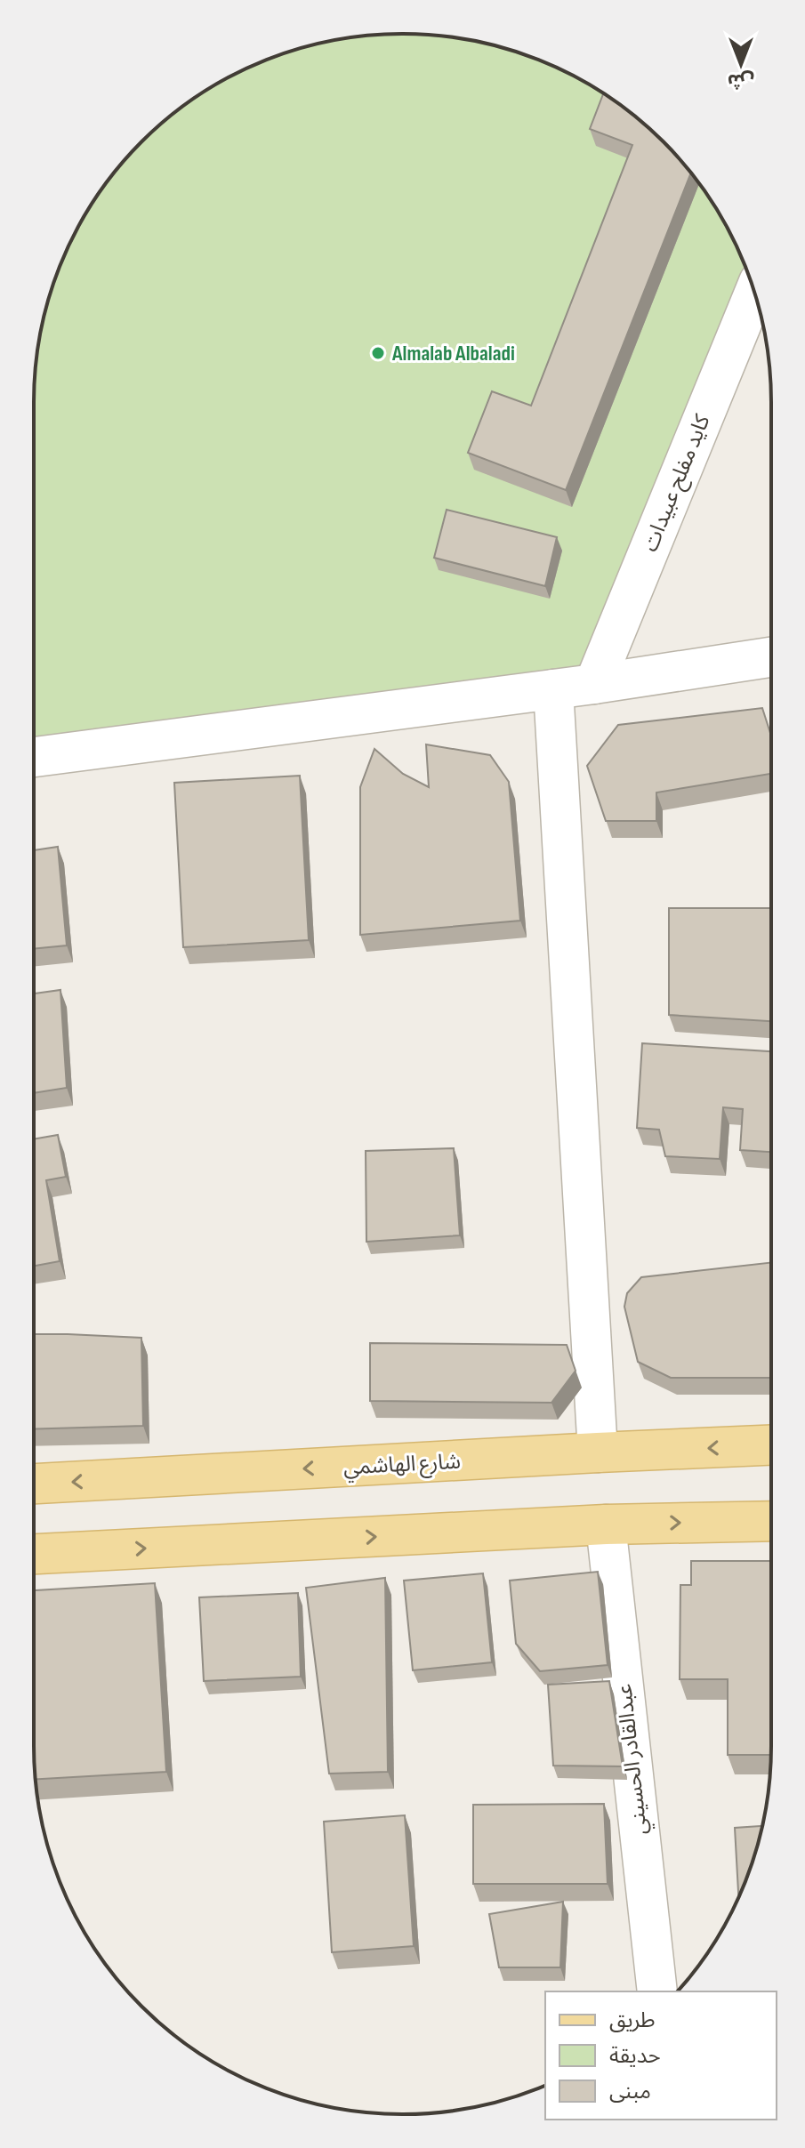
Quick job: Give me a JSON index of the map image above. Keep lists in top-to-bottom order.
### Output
{
  "streets": {
    "main road": ["شارع الهاشمي"],
    "street": ["كايد مفلح عبيدات", "عبدالقادر الحسيني"]
  },
  "places": ["Almalab Albaladi"],
  "legend": ["طريق", "حديقة", "مبنى"],
  "north": "bottom"
}
